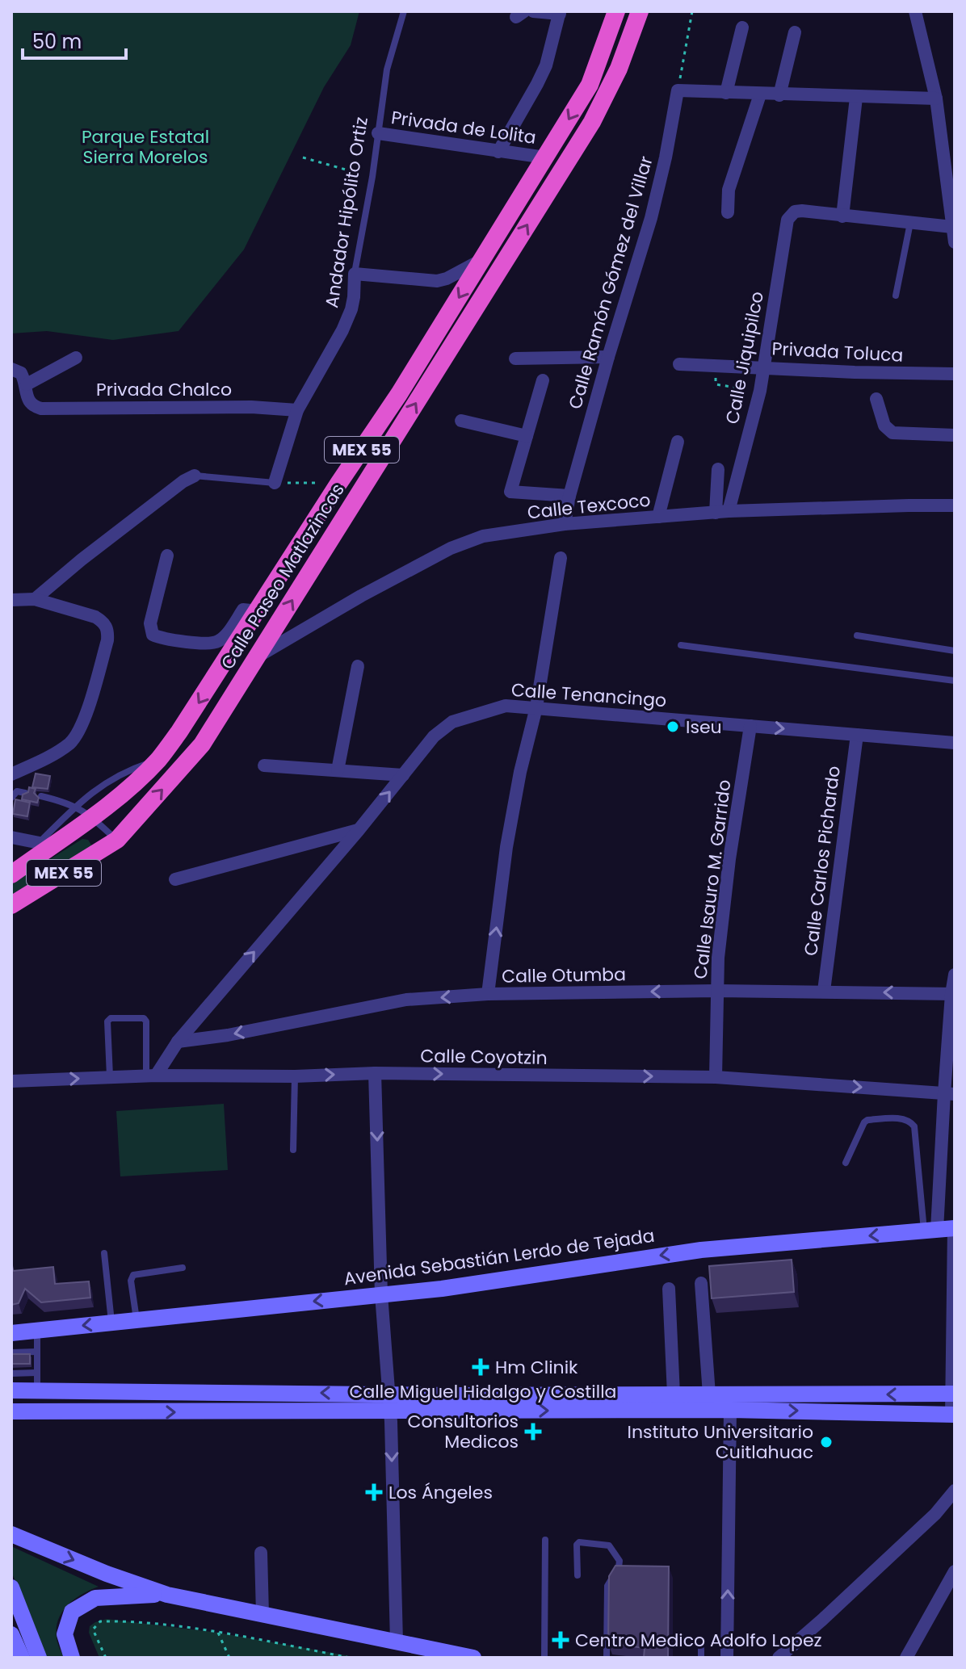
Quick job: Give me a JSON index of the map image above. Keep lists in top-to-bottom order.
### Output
{
  "streets": {
    "highway": ["MEX 55", "Calle Paseo Matlazincas"],
    "main road": ["Avenida Sebastián Lerdo de Tejada", "Calle Miguel Hidalgo y Costilla"],
    "street": [
      "Privada de Lolita",
      "Andador Hipólito Ortiz",
      "Calle Ramón Gómez del Villar",
      "Privada Toluca",
      "Calle Jiquipilco",
      "Privada Chalco",
      "Calle Texcoco",
      "Calle Tenancingo",
      "Calle Carlos Pichardo",
      "Calle Isauro M. Garrido",
      "Calle Otumba",
      "Calle Coyotzin"
    ]
  },
  "crossings": [
    ["Privada de Lolita", "Andador Hipólito Ortiz"],
    ["Privada de Lolita", "Calle Paseo Matlazincas"],
    ["Andador Hipólito Ortiz", "Privada Chalco"],
    ["Calle Ramón Gómez del Villar", "Calle Texcoco"],
    ["Privada Toluca", "Calle Jiquipilco"],
    ["Calle Jiquipilco", "Calle Texcoco"],
    ["Calle Texcoco", "Calle Paseo Matlazincas"],
    ["Calle Tenancingo", "Calle Carlos Pichardo"],
    ["Calle Tenancingo", "Calle Isauro M. Garrido"],
    ["Calle Tenancingo", "Calle Otumba"],
    ["Calle Tenancingo", "Calle Coyotzin"],
    ["Calle Carlos Pichardo", "Calle Otumba"],
    ["Calle Isauro M. Garrido", "Calle Otumba"],
    ["Calle Isauro M. Garrido", "Calle Coyotzin"]
  ],
  "one_way": ["Calle Otumba", "Calle Coyotzin", "Avenida Sebastián Lerdo de Tejada"],
  "parks": ["Parque Estatal Sierra Morelos"],
  "places": {
    "other": ["Iseu", "Instituto Universitario Cuitlahuac"],
    "health": [
      "Hm Clinik",
      "Consultorios Medicos",
      "Los Ángeles",
      "Centro Medico Adolfo Lopez"
    ]
  },
  "scale_bar": "50 m"
}
